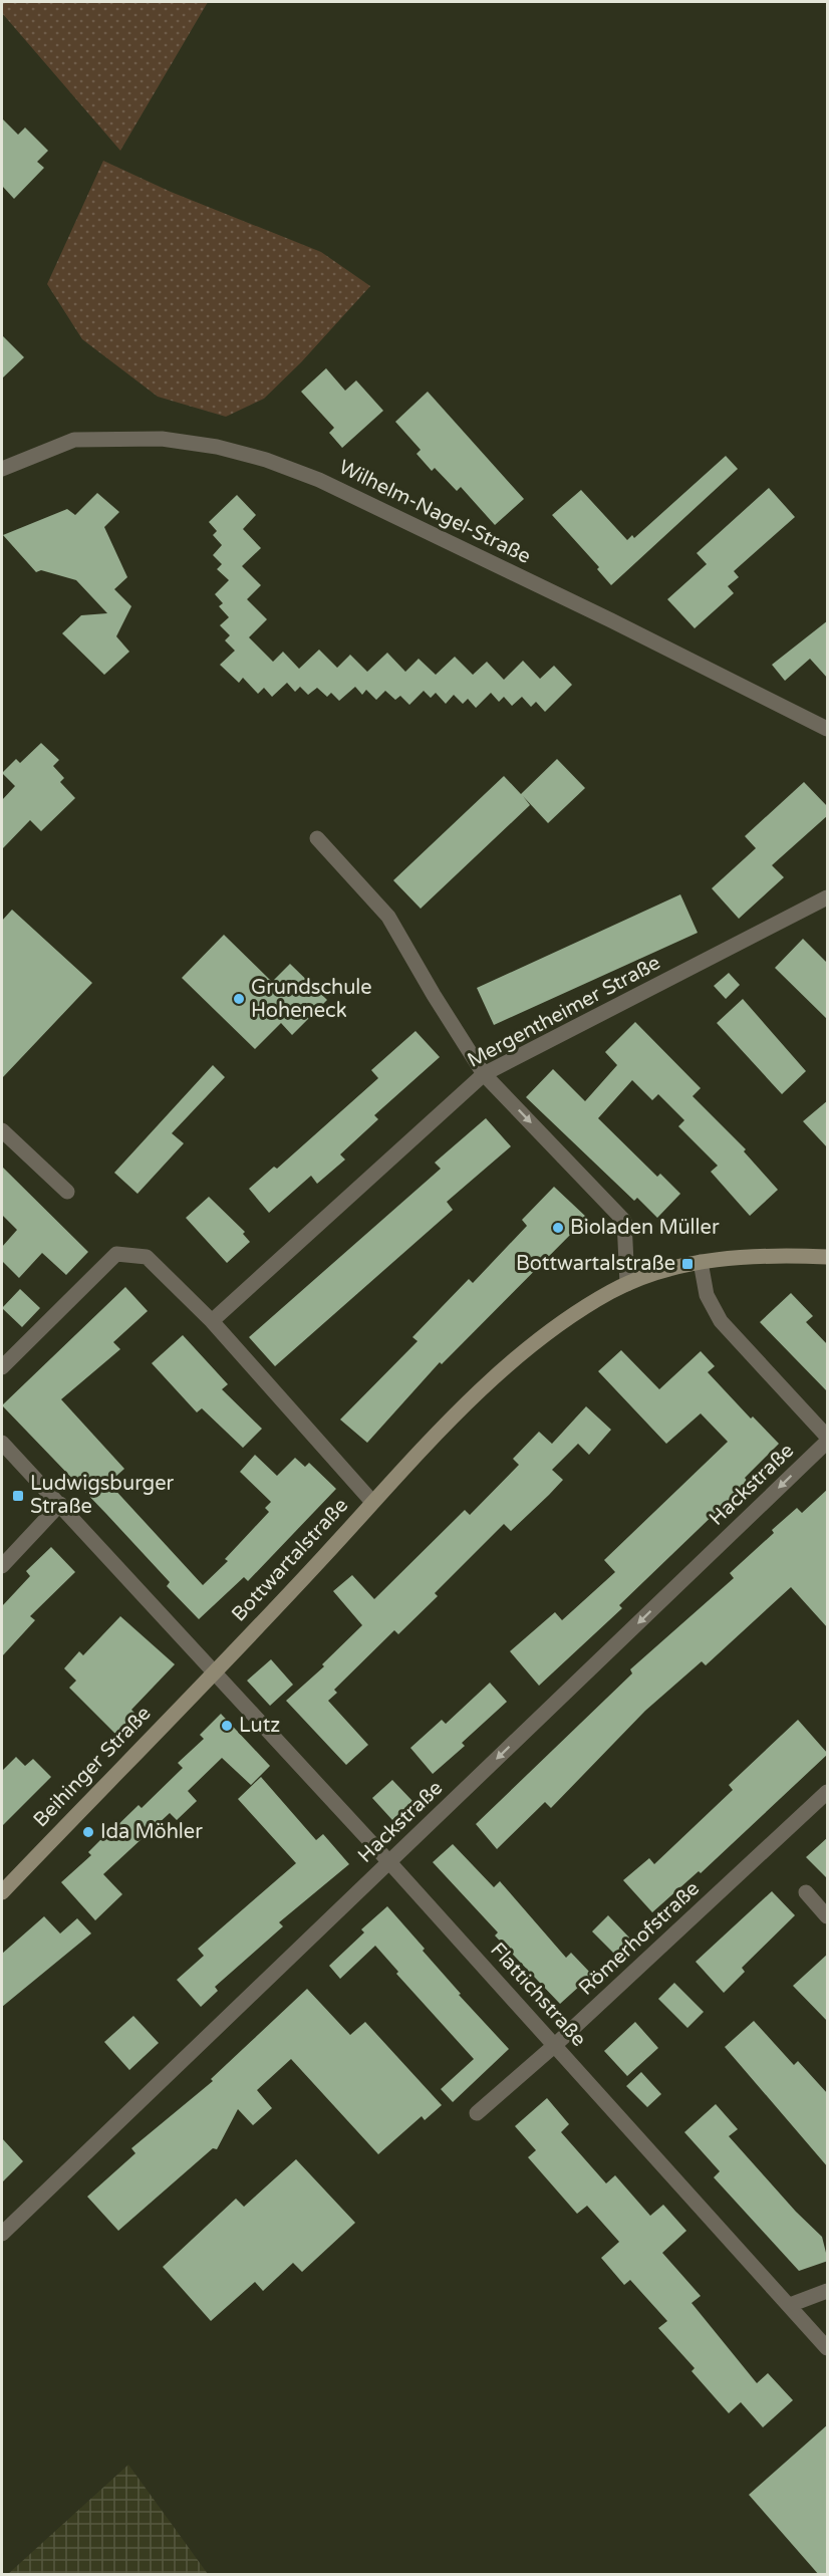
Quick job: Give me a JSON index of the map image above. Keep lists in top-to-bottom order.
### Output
{
  "streets": {
    "main road": ["Bottwartalstraße", "Beihinger Straße"],
    "street": [
      "Wilhelm-Nagel-Straße",
      "Mergentheimer Straße",
      "Hackstraße",
      "Römerhofstraße",
      "Flattichstraße"
    ]
  },
  "crossings": [
    ["Hackstraße", "Flattichstraße"],
    ["Bottwartalstraße", "Beihinger Straße"],
    ["Bottwartalstraße", "Flattichstraße"],
    ["Beihinger Straße", "Flattichstraße"],
    ["Römerhofstraße", "Flattichstraße"]
  ],
  "one_way": ["Hackstraße"],
  "places": {
    "other": [
      "Grundschule Hoheneck",
      "Bioladen Müller",
      "Lutz",
      "Ida Möhler"
    ],
    "transit": ["Bottwartalstraße", "Ludwigsburger Straße"]
  }
}
